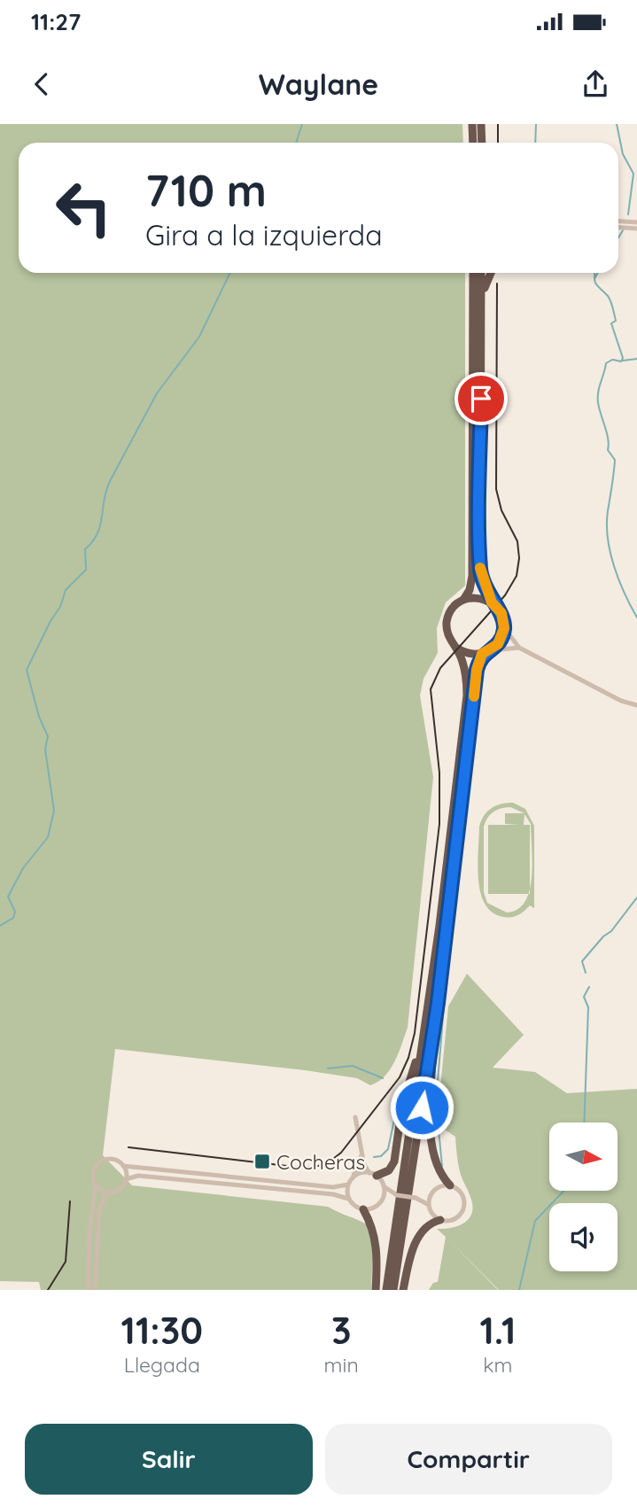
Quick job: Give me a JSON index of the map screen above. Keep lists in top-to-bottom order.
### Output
{
  "places": {
    "transit": ["Cocheras"]
  },
  "north": "right",
  "page": {
    "status": "11:27",
    "header": "Waylane",
    "turn": ["710 m", "Gira a la izquierda"],
    "eta": [
      "11:30",
      "Llegada",
      "3",
      "min",
      "1.1",
      "km"
    ],
    "buttons": ["Salir", "Compartir"]
  }
}
